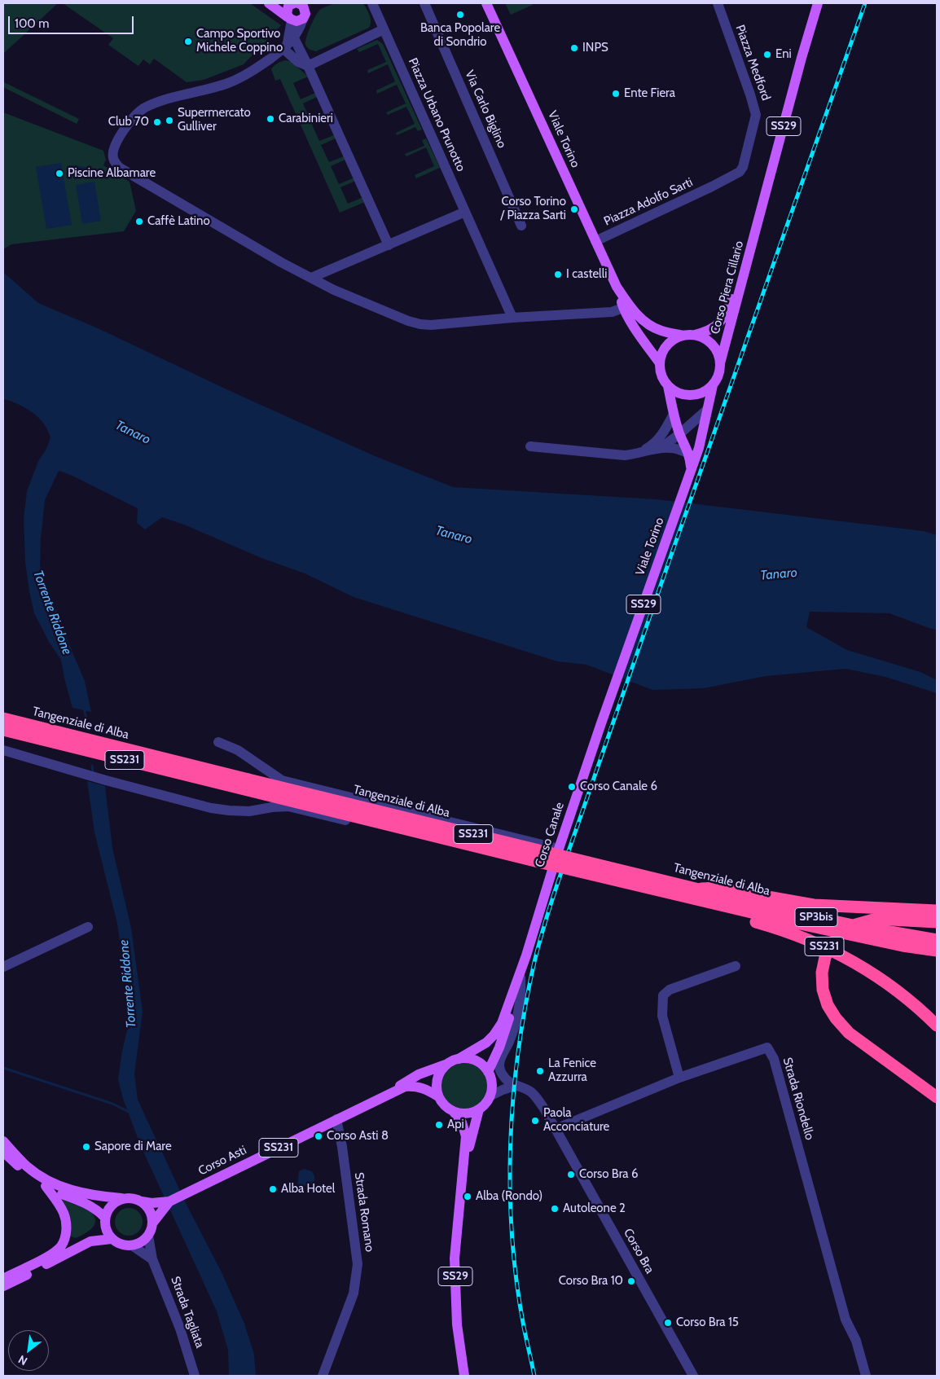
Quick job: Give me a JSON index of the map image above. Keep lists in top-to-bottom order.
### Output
{
  "streets": {
    "highway": ["Tangenziale di Alba", "SS231", "SP3bis"],
    "main road": [
      "SS29",
      "Viale Torino",
      "Corso Piera Cillario",
      "Corso Canale",
      "Corso Asti"
    ],
    "street": [
      "Piazza Medford",
      "Via Carlo Biglino",
      "Piazza Urbano Prunotto",
      "Piazza Adolfo Sarti",
      "Strada Riondello",
      "Strada Romano",
      "Corso Bra",
      "Strada Tagliata"
    ]
  },
  "crossings": [
    ["Piazza Medford", "Piazza Adolfo Sarti"],
    ["SS29", "Corso Canale"],
    ["SS29", "Corso Asti"],
    ["Viale Torino", "Piazza Adolfo Sarti"],
    ["Viale Torino", "Corso Piera Cillario"],
    ["Viale Torino", "Corso Canale"],
    ["Tangenziale di Alba", "SS231"],
    ["SS231", "Corso Asti"],
    ["SS231", "Strada Tagliata"],
    ["Corso Canale", "Corso Asti"],
    ["Corso Canale", "Corso Bra"],
    ["Strada Riondello", "Corso Bra"],
    ["Corso Asti", "Strada Romano"]
  ],
  "water": ["Tanaro", "Torrente Riddone"],
  "places": [
    "Banca Popolare di Sondrio",
    "Campo Sportivo Michele Coppino",
    "INPS",
    "Eni",
    "Ente Fiera",
    "Carabinieri",
    "Supermercato Gulliver",
    "Club 70",
    "Piscine Albamare",
    "Corso Torino / Piazza Sarti",
    "Caffè Latino",
    "I castelli",
    "Corso Canale 6",
    "La Fenice Azzurra",
    "Paola Acconciature",
    "Api",
    "Corso Asti 8",
    "Sapore di Mare",
    "Corso Bra 6",
    "Alba Hotel",
    "Alba (Rondo)",
    "Autoleone 2",
    "Corso Bra 10",
    "Corso Bra 15"
  ],
  "scale_bar": "100 m",
  "north": "bottom left"
}
